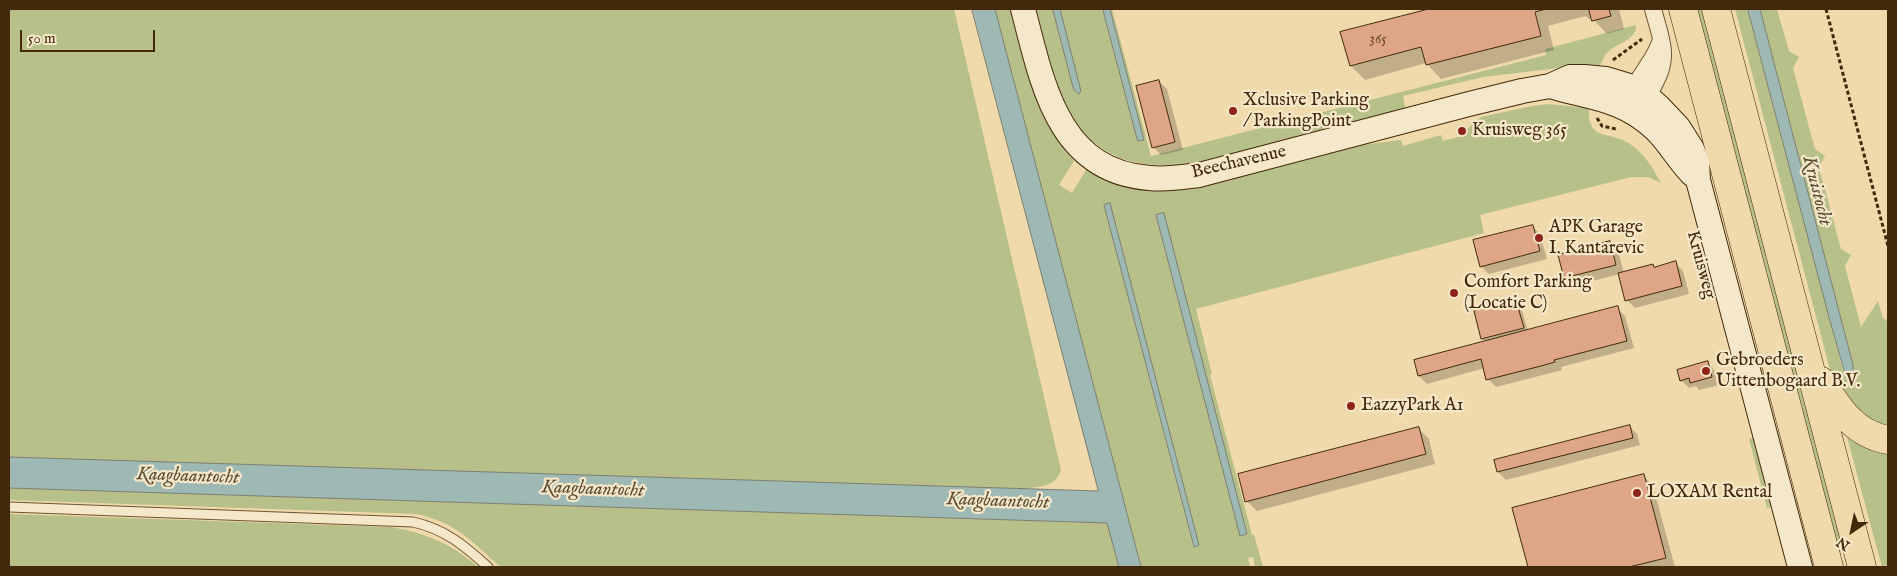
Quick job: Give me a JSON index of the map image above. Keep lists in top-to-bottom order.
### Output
{
  "streets": {
    "street": ["Beechavenue", "Kruisweg"]
  },
  "crossings": [
    ["Beechavenue", "Kruisweg"]
  ],
  "water": ["Kruistocht", "Kaagbaantocht"],
  "places": [
    "Xclusive Parking / ParkingPoint",
    "Kruisweg 365",
    "APK Garage I. Kantarevic",
    "Comfort Parking (Locatie C)",
    "Gebroeders Uittenbogaard B.V.",
    "EazzyPark A1",
    "LOXAM Rental"
  ],
  "house_numbers": ["365"],
  "scale_bar": "50 m",
  "north": "bottom left"
}
